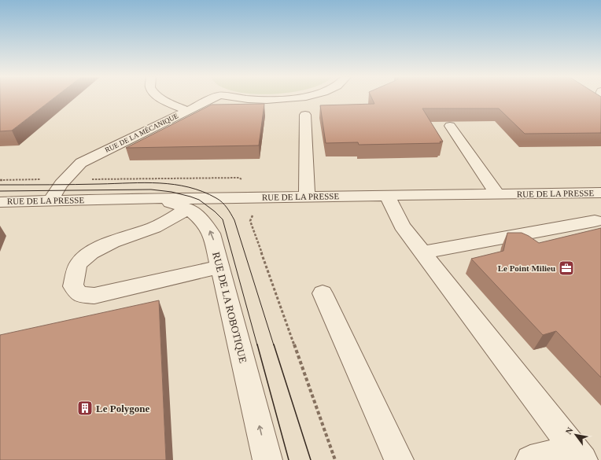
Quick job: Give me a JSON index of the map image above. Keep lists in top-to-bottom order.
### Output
{
  "streets": {
    "street": ["RUE DE LA MÉCANIQUE", "RUE DE LA PRESSE", "RUE DE LA ROBOTIQUE"]
  },
  "crossings": [
    ["RUE DE LA MÉCANIQUE", "RUE DE LA PRESSE"],
    ["RUE DE LA PRESSE", "RUE DE LA ROBOTIQUE"]
  ],
  "places": {
    "office": ["Le Point Milieu"],
    "building": ["Le Polygone"]
  },
  "north": "top left"
}
